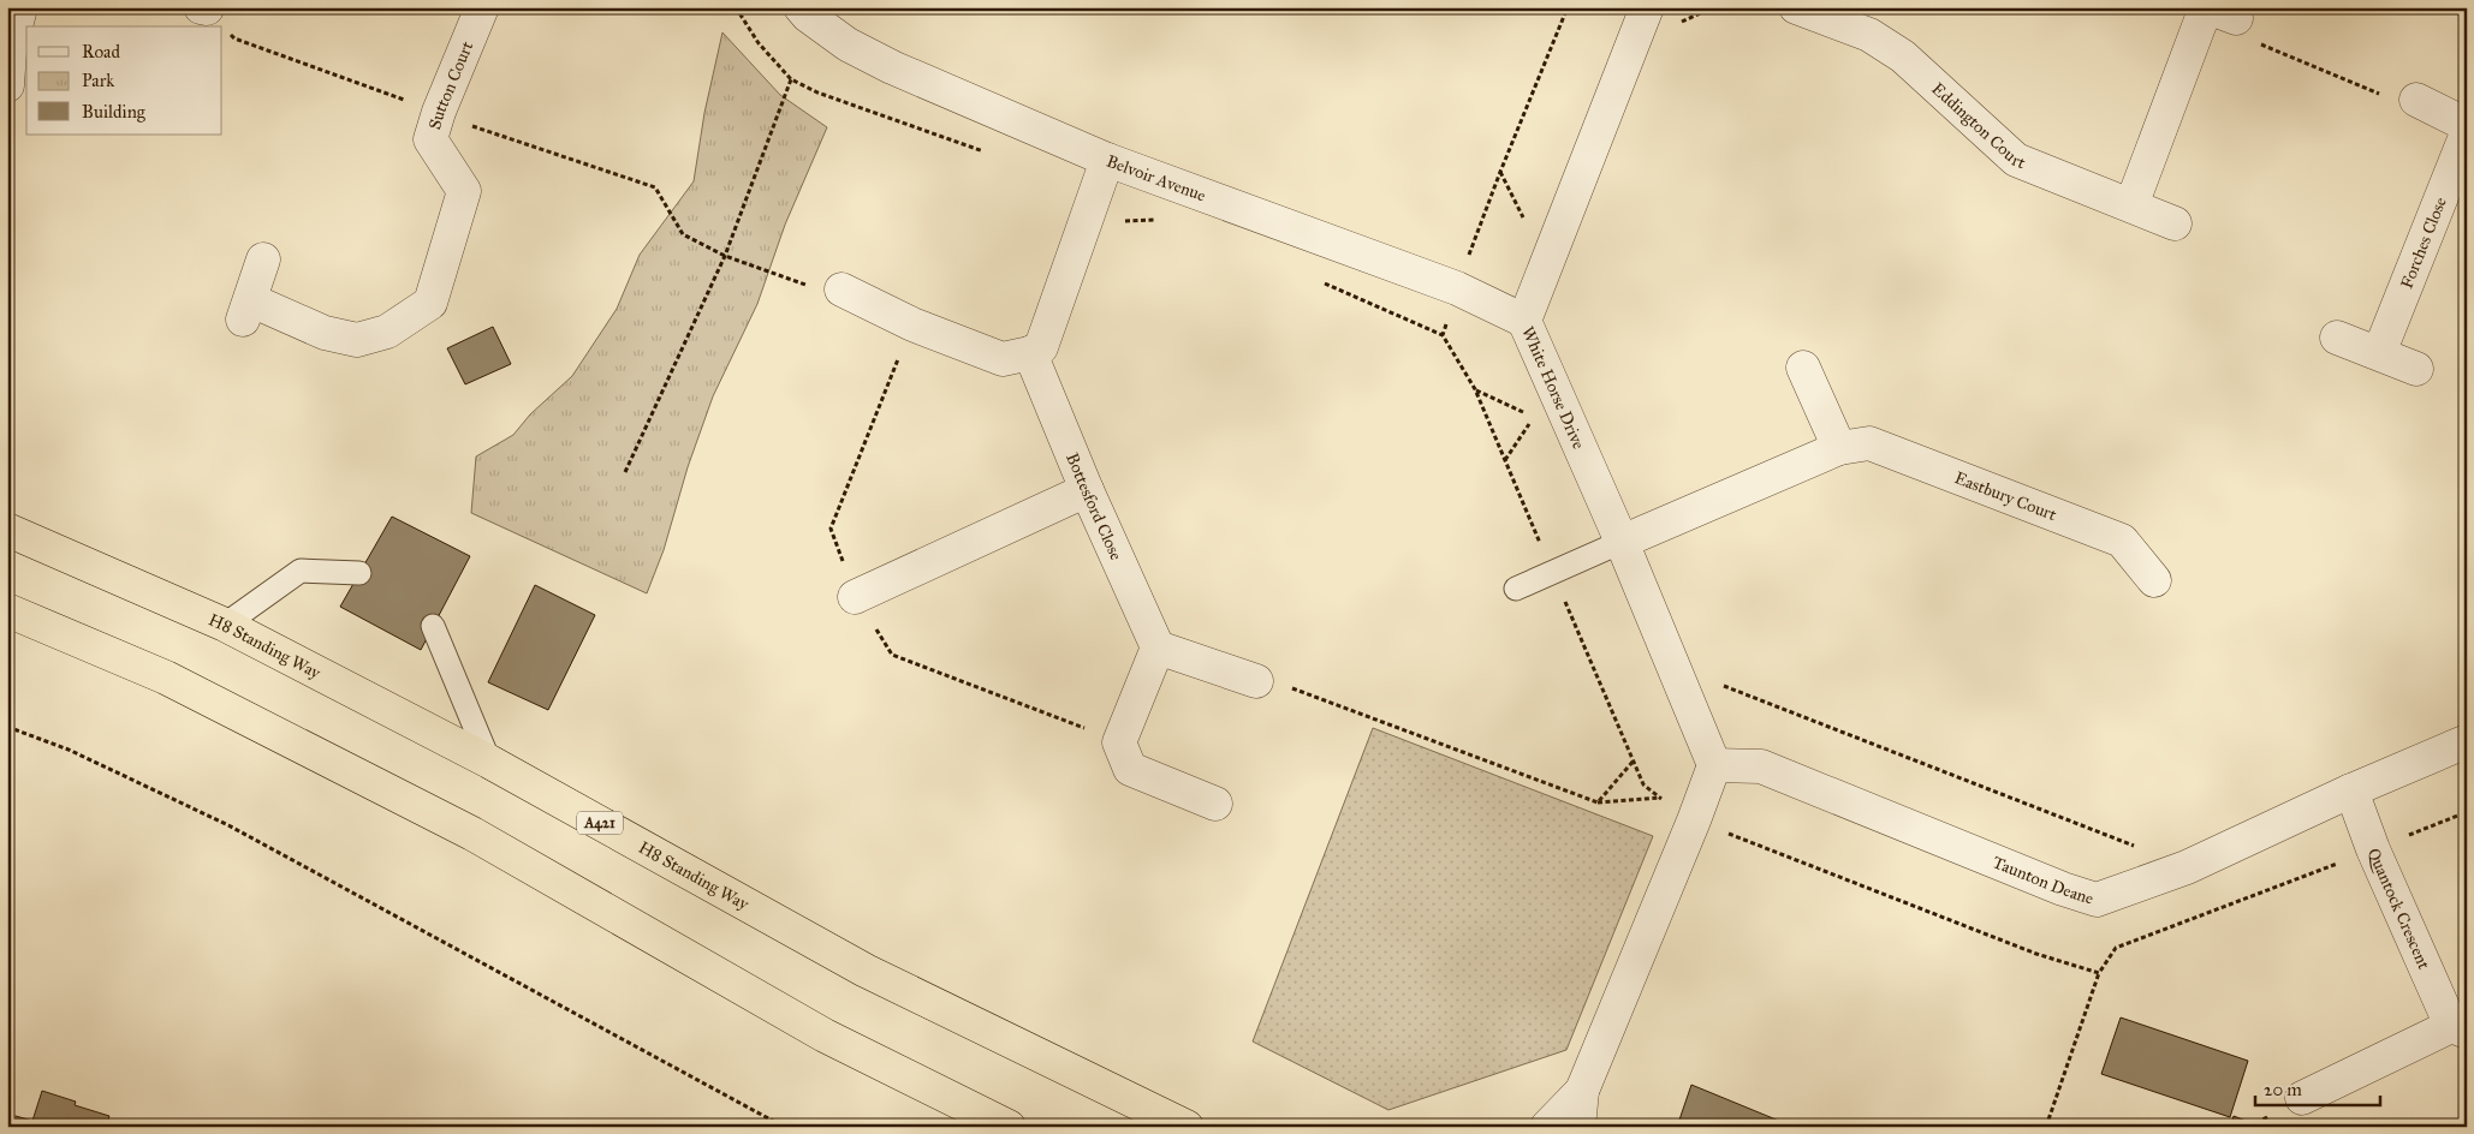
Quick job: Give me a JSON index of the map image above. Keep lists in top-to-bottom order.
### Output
{
  "streets": {
    "highway": ["H8 Standing Way", "A421"],
    "street": [
      "Sutton Court",
      "Eddington Court",
      "Belvoir Avenue",
      "Forches Close",
      "White Horse Drive",
      "Eastbury Court",
      "Bottesford Close",
      "Taunton Deane",
      "Quantock Crescent"
    ]
  },
  "crossings": [
    ["Belvoir Avenue", "White Horse Drive"],
    ["White Horse Drive", "Eastbury Court"],
    ["White Horse Drive", "Taunton Deane"],
    ["Taunton Deane", "Quantock Crescent"]
  ],
  "legend": ["Road", "Park", "Building"],
  "scale_bar": "20 m"
}
